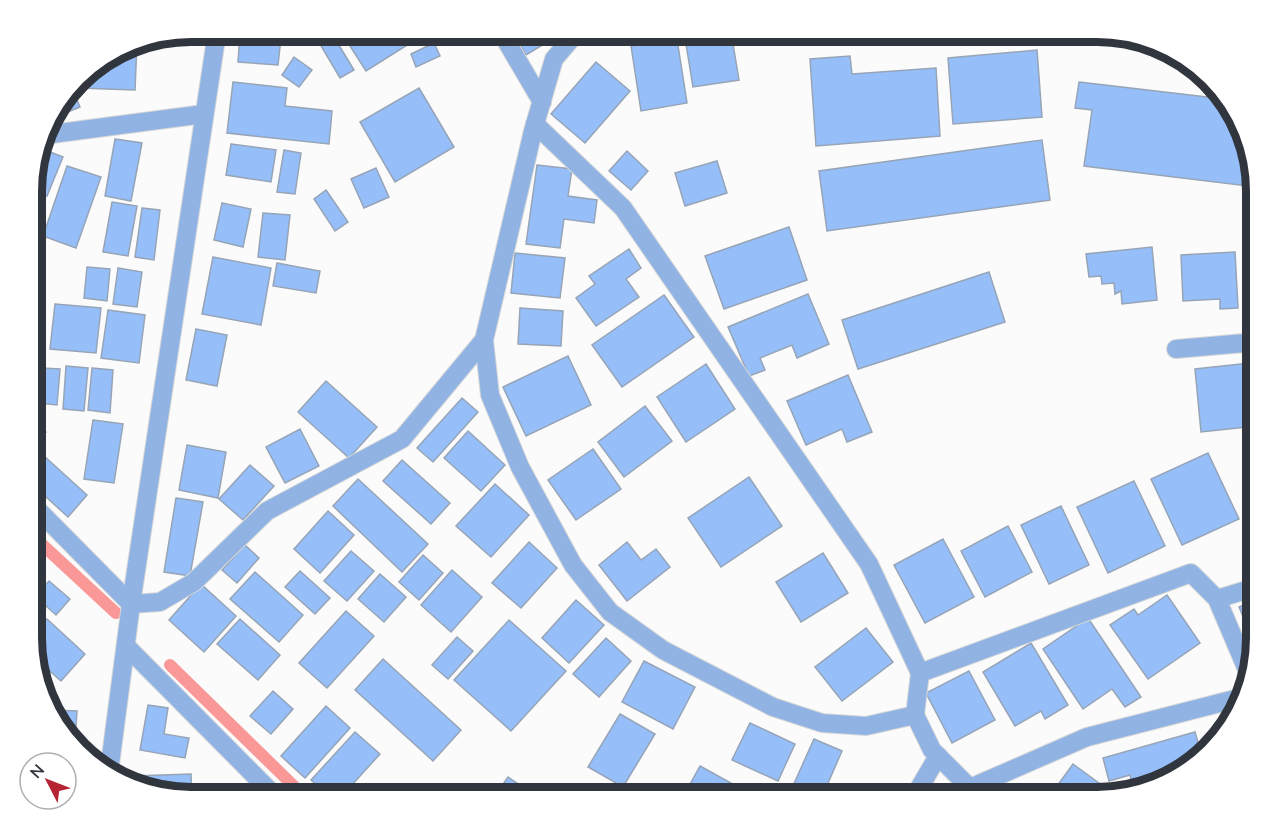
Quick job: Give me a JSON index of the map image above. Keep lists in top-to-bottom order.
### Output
{
  "north": "top left"
}
